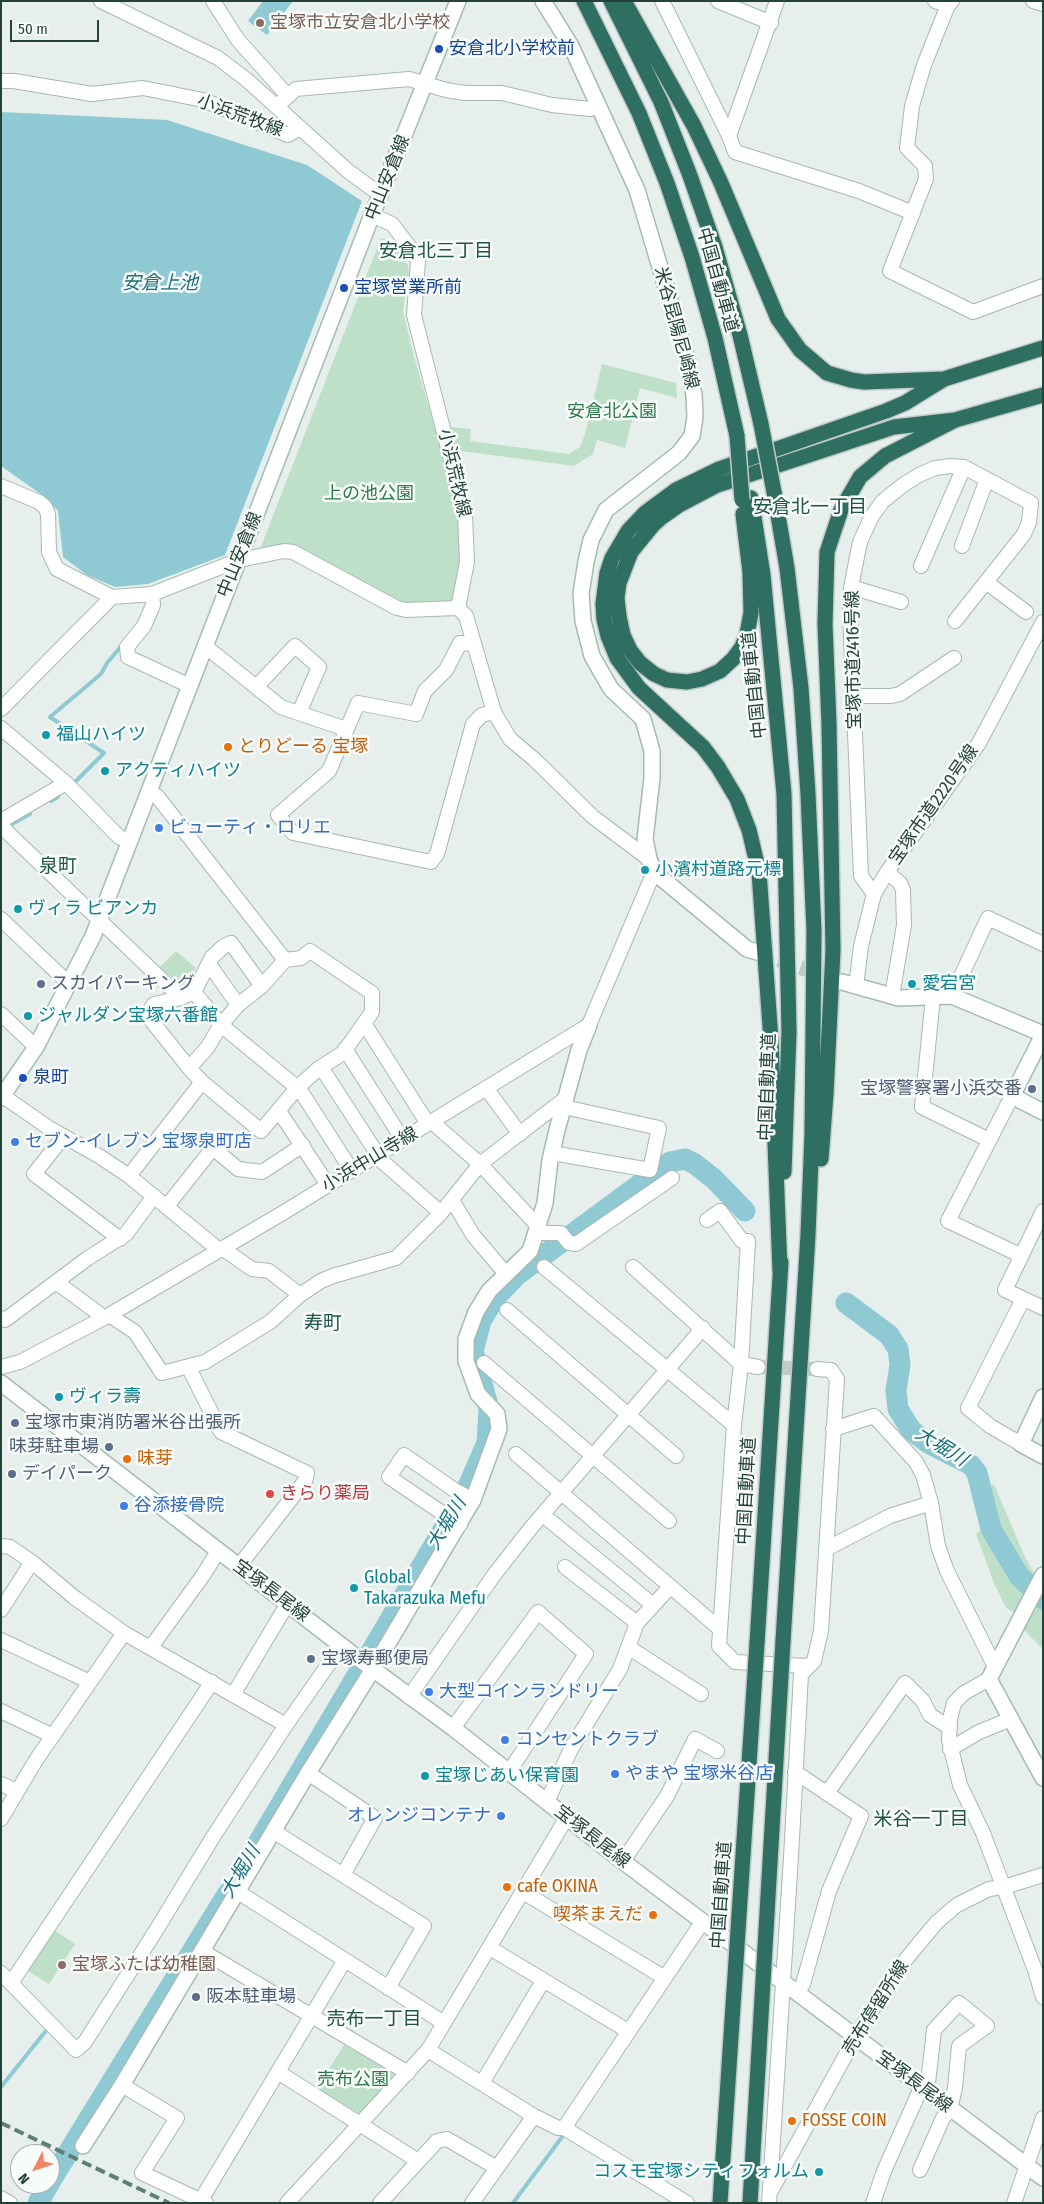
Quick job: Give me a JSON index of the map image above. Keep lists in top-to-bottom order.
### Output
{
  "streets": {
    "highway": ["中国自動車道"],
    "street": [
      "小浜荒牧線",
      "中山安倉線",
      "米谷昆陽尼崎線",
      "宝塚市道2416号線",
      "宝塚市道2220号線",
      "小浜中山寺線",
      "宝塚長尾線",
      "売布停留所線"
    ]
  },
  "crossings": [
    ["小浜荒牧線", "中山安倉線"],
    ["宝塚長尾線", "売布停留所線"]
  ],
  "districts": [
    "安倉北三丁目",
    "安倉北一丁目",
    "泉町",
    "寿町",
    "米谷一丁目",
    "売布一丁目"
  ],
  "water": ["安倉上池", "大堀川"],
  "parks": ["安倉北公園", "上の池公園", "売布公園"],
  "places": [
    "宝塚市立安倉北小学校",
    "安倉北小学校前",
    "宝塚営業所前",
    "福山ハイツ",
    "とりどーる 宝塚",
    "アクティハイツ",
    "ビューティ・ロリエ",
    "小濱村道路元標",
    "ヴィラ ビアンカ",
    "スカイパーキング",
    "愛宕宮",
    "ジャルダン宝塚六番館",
    "泉町",
    "宝塚警察署小浜交番",
    "セブン-イレブン 宝塚泉町店",
    "ヴィラ壽",
    "宝塚市東消防署米谷出張所",
    "味芽駐車場",
    "味芽",
    "デイパーク",
    "きらり薬局",
    "谷添接骨院",
    "Global Takarazuka Mefu",
    "宝塚寿郵便局",
    "大型コインランドリー",
    "コンセントクラブ",
    "やまや 宝塚米谷店",
    "宝塚じあい保育園",
    "オレンジコンテナ",
    "cafe OKINA",
    "喫茶まえだ",
    "宝塚ふたば幼稚園",
    "阪本駐車場",
    "FOSSE COIN",
    "コスモ宝塚シティフォルム"
  ],
  "scale_bar": "50 m",
  "north": "bottom left"
}
